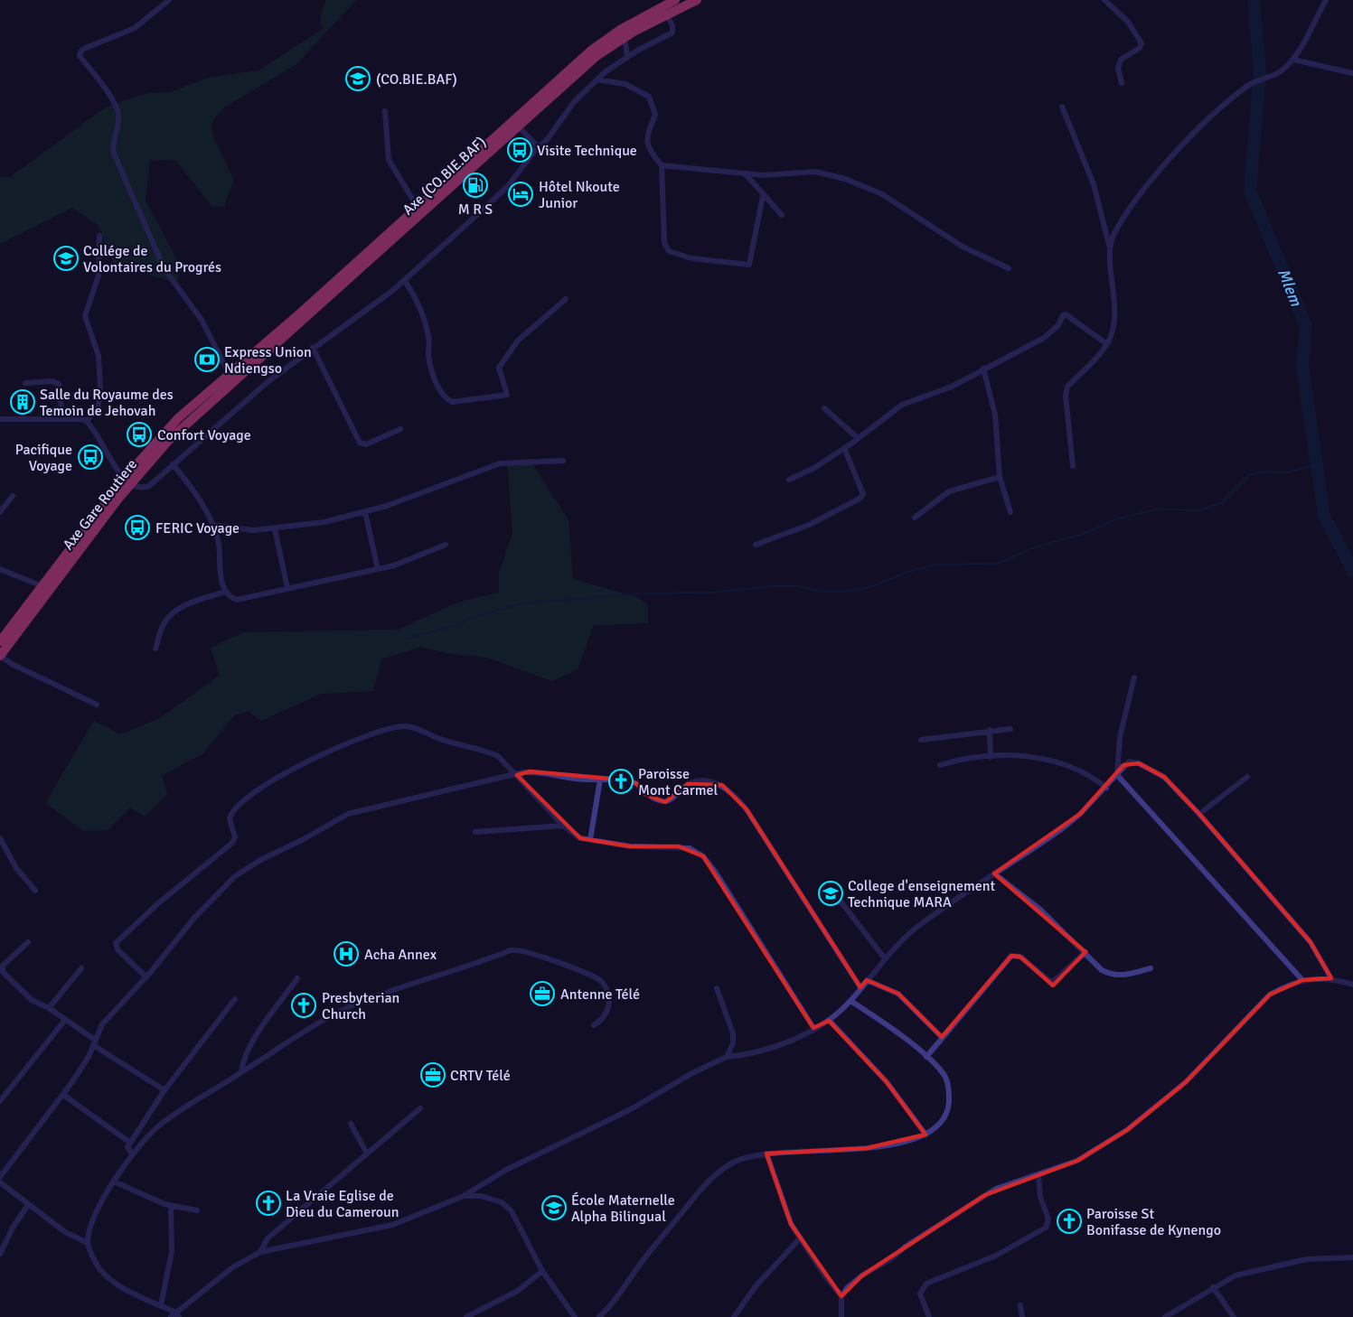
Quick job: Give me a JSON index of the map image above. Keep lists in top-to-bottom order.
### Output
{
  "streets": {
    "highway": ["Axe (CO.BIE.BAF)", "Axe Gare Routiere"]
  },
  "crossings": [
    ["Axe (CO.BIE.BAF)", "Axe Gare Routiere"]
  ],
  "water": ["Mlem"],
  "places": {
    "school or university": [
      "(CO.BIE.BAF)",
      "Collége de Volontaires du Progrés",
      "College d'enseignement Technique MARA",
      "École Maternelle Alpha Bilingual"
    ],
    "bus stop": [
      "Visite Technique",
      "Confort Voyage",
      "Pacifique Voyage",
      "FERIC Voyage"
    ],
    "fuel station": ["M R S"],
    "hotel": ["Hôtel Nkoute Junior"],
    "bank": ["Express Union Ndiengso"],
    "building": ["Salle du Royaume des Temoin de Jehovah"],
    "church": [
      "Paroisse Mont Carmel",
      "Presbyterian Church",
      "La Vraie Eglise de Dieu du Cameroun",
      "Paroisse St Bonifasse de Kynengo"
    ],
    "hospital": ["Acha Annex"],
    "office": ["Antenne Télé", "CRTV Télé"]
  }
}
